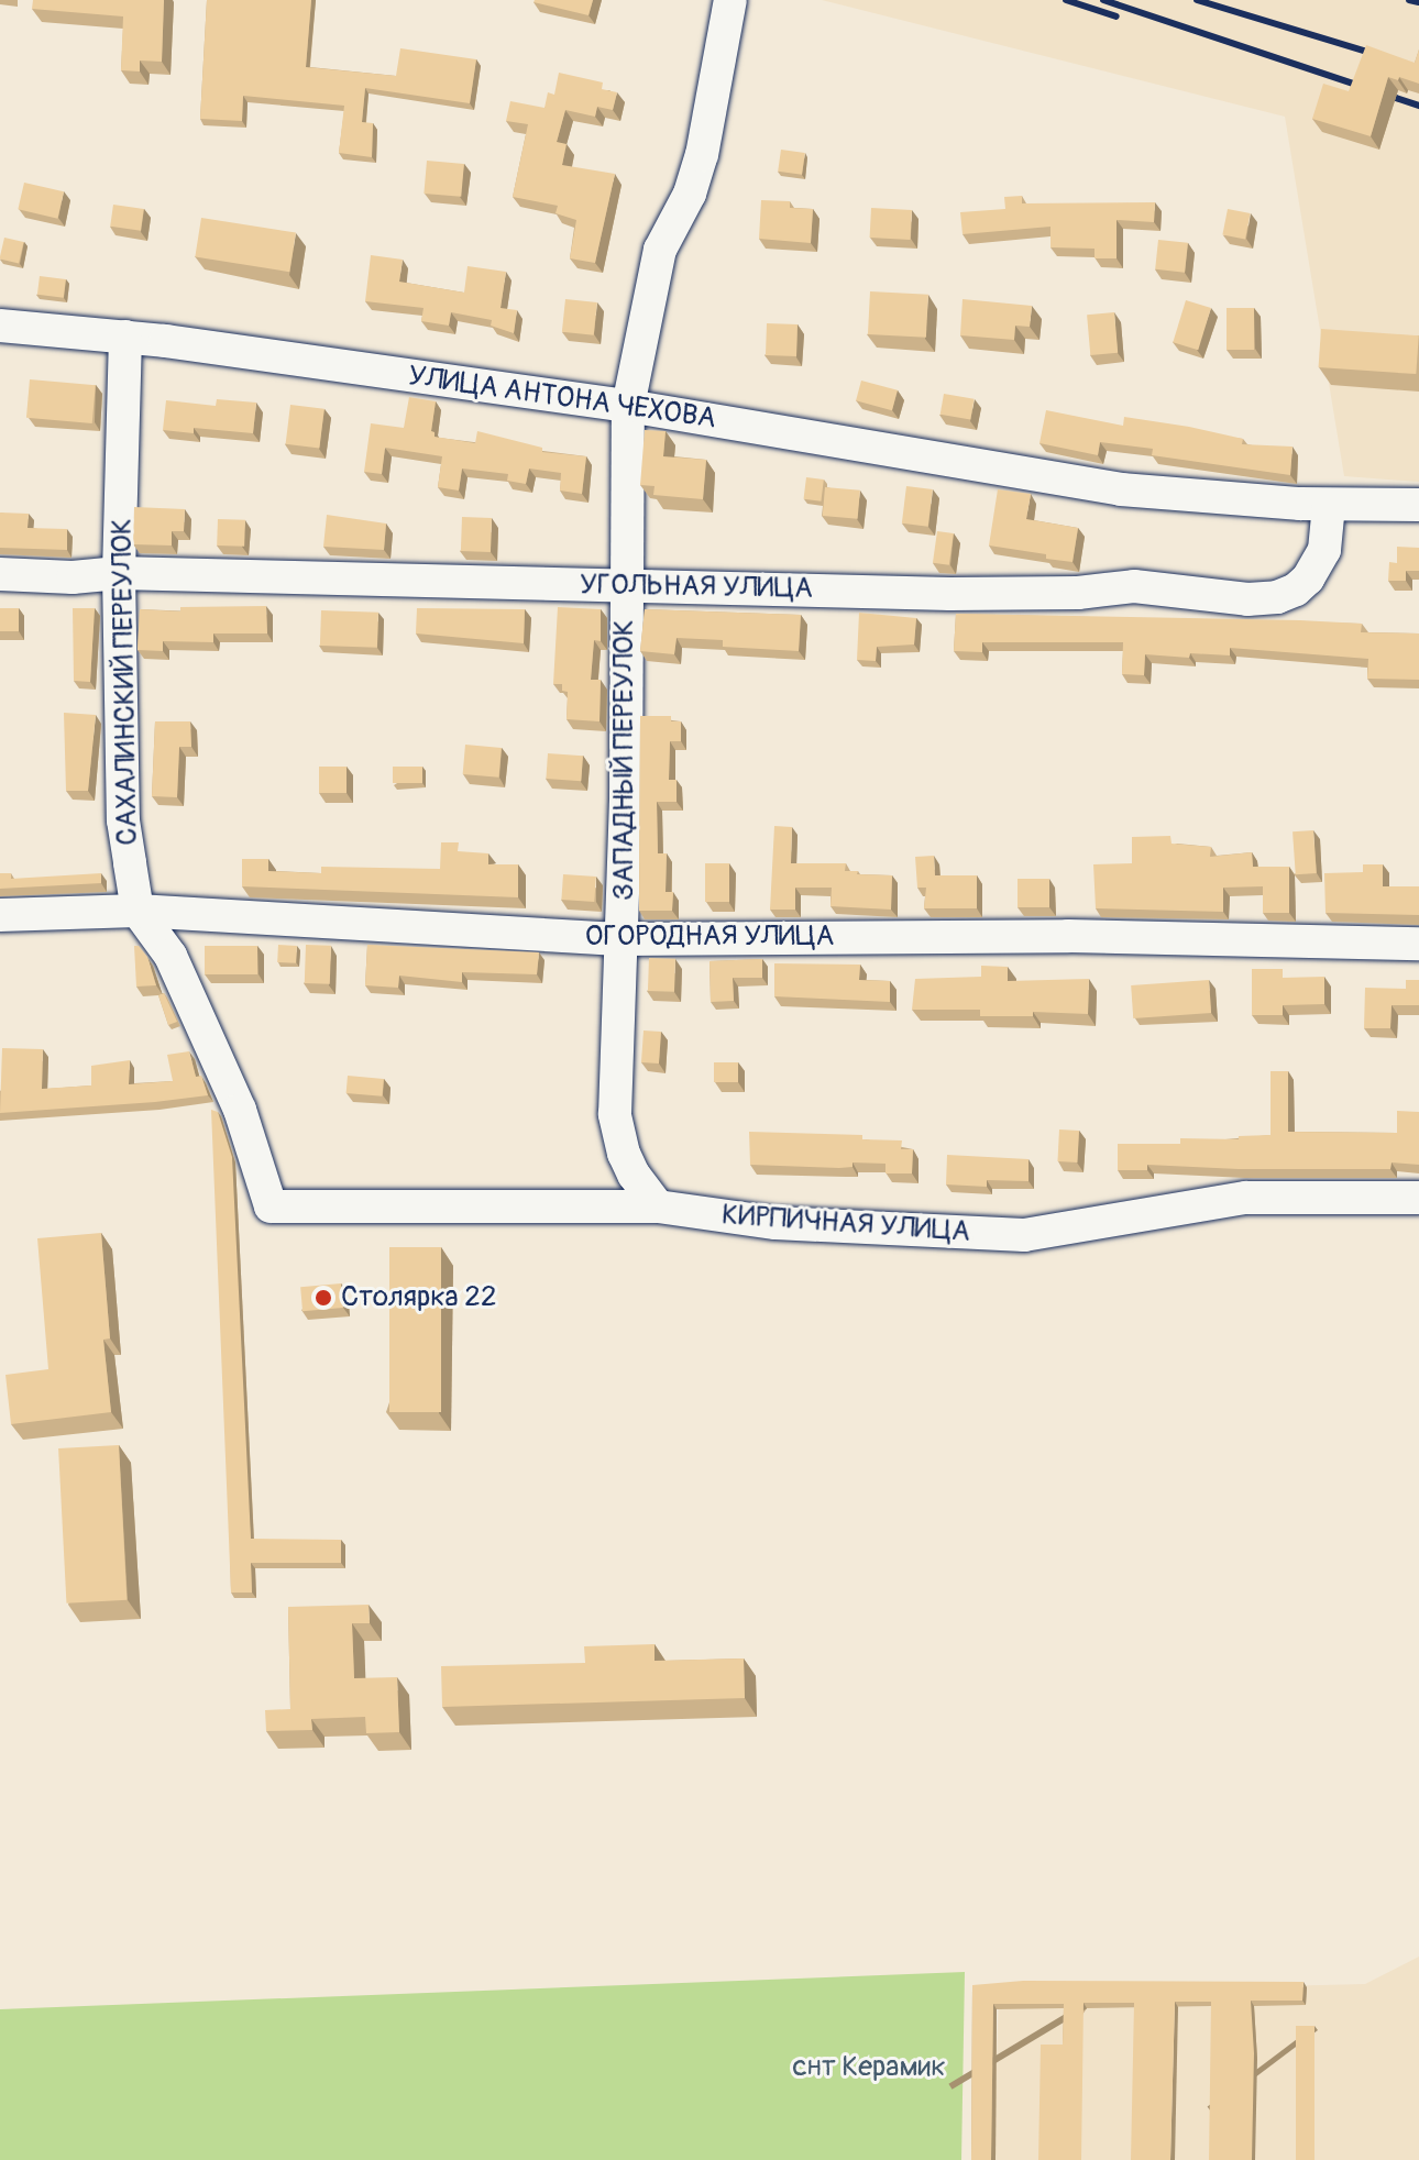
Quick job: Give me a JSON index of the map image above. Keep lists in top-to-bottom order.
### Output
{
  "streets": {
    "street": [
      "УЛИЦА АНТОНА ЧЕХОВА",
      "УГОЛЬНАЯ УЛИЦА",
      "САХАЛИНСКИЙ ПЕРЕУЛОК",
      "ЗАПАДНЫЙ ПЕРЕУЛОК",
      "ОГОРОДНАЯ УЛИЦА",
      "КИРПИЧНАЯ УЛИЦА"
    ]
  },
  "crossings": [
    ["УЛИЦА АНТОНА ЧЕХОВА", "УГОЛЬНАЯ УЛИЦА"],
    ["УЛИЦА АНТОНА ЧЕХОВА", "САХАЛИНСКИЙ ПЕРЕУЛОК"],
    ["УЛИЦА АНТОНА ЧЕХОВА", "ЗАПАДНЫЙ ПЕРЕУЛОК"],
    ["УГОЛЬНАЯ УЛИЦА", "САХАЛИНСКИЙ ПЕРЕУЛОК"],
    ["УГОЛЬНАЯ УЛИЦА", "ЗАПАДНЫЙ ПЕРЕУЛОК"],
    ["САХАЛИНСКИЙ ПЕРЕУЛОК", "ОГОРОДНАЯ УЛИЦА"],
    ["САХАЛИНСКИЙ ПЕРЕУЛОК", "КИРПИЧНАЯ УЛИЦА"],
    ["ЗАПАДНЫЙ ПЕРЕУЛОК", "ОГОРОДНАЯ УЛИЦА"],
    ["ЗАПАДНЫЙ ПЕРЕУЛОК", "КИРПИЧНАЯ УЛИЦА"]
  ],
  "parks": ["снт Керамик"],
  "places": ["Столярка 22"]
}
